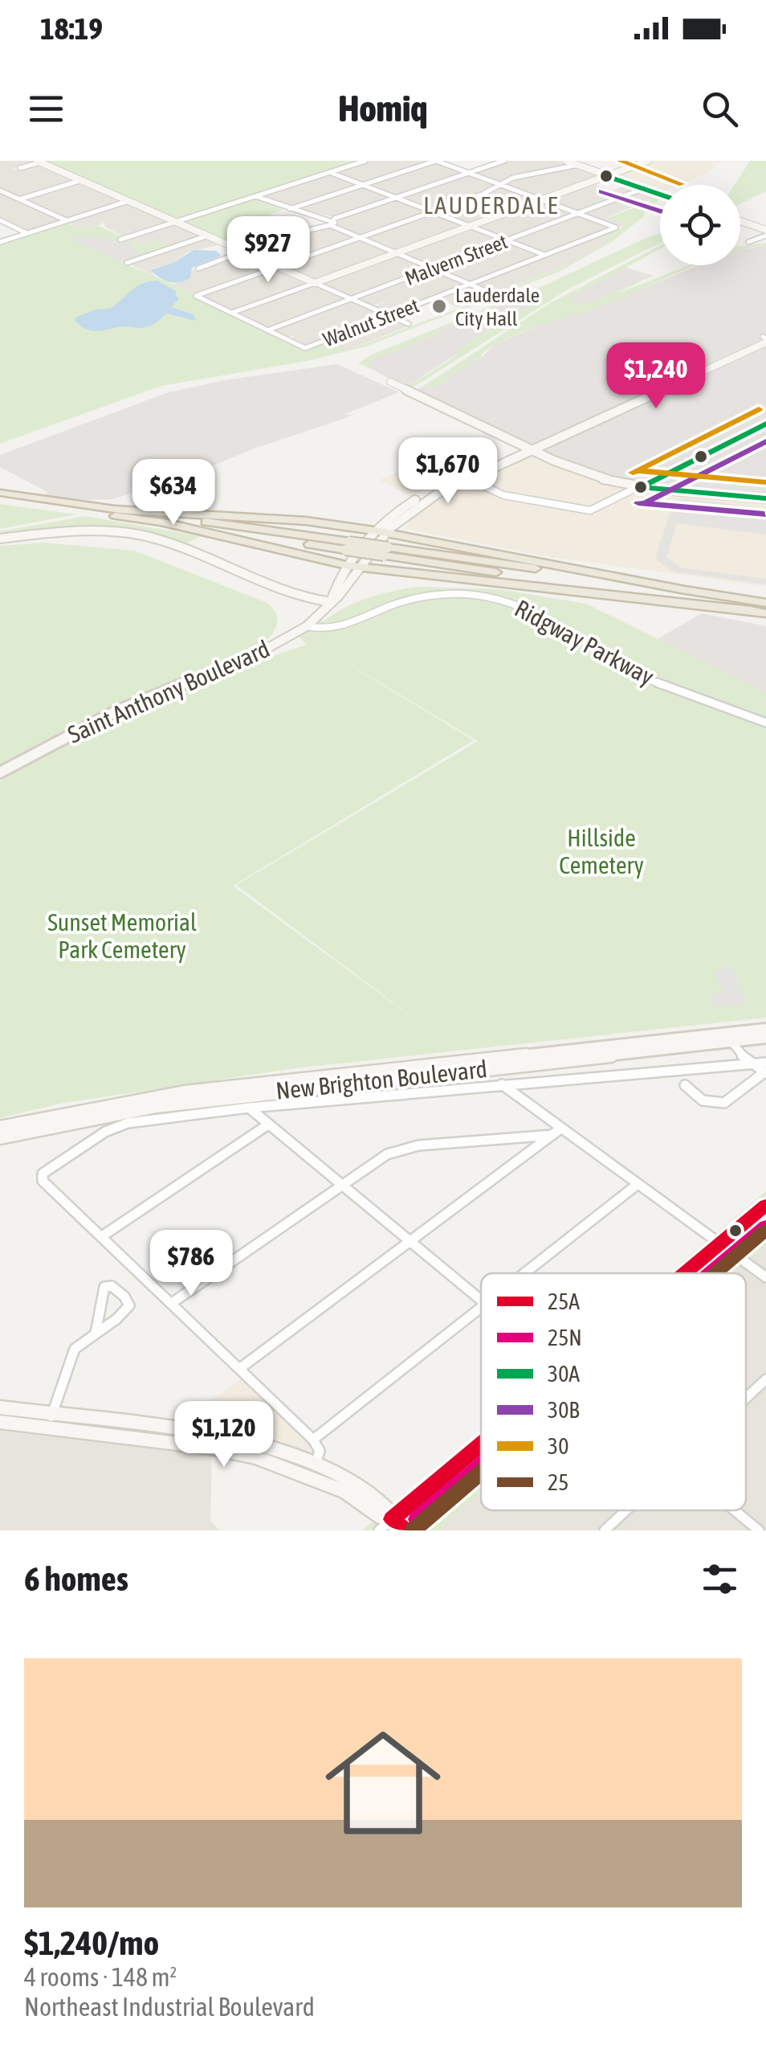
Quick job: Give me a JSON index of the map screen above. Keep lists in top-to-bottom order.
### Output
{
  "streets": {
    "main road": ["Saint Anthony Boulevard", "New Brighton Boulevard"],
    "street": ["Malvern Street", "Walnut Street", "Ridgway Parkway"]
  },
  "crossings": [
    ["Malvern Street", "Walnut Street"],
    ["Ridgway Parkway", "Saint Anthony Boulevard"]
  ],
  "districts": ["LAUDERDALE"],
  "parks": ["Hillside Cemetery", "Sunset Memorial Park Cemetery"],
  "places": ["Lauderdale City Hall"],
  "lines": [
    "transit line 30",
    "transit line 30A",
    "transit line 30B",
    "transit line 25A",
    "transit line 25N",
    "transit line 25"
  ],
  "legend": [
    "25A",
    "25N",
    "30A",
    "30B",
    "30",
    "25"
  ],
  "page": {
    "status": "18:19",
    "header": "Homiq",
    "price": [
      "$927",
      "$1,240",
      "$1,670",
      "$634",
      "$786",
      "$1,120"
    ],
    "heading": "6 homes",
    "list": [
      {
        "name": "$1,240/mo",
        "note": "4 rooms · 148 m² · Northeast Industrial Boulevard"
      }
    ]
  }
}
